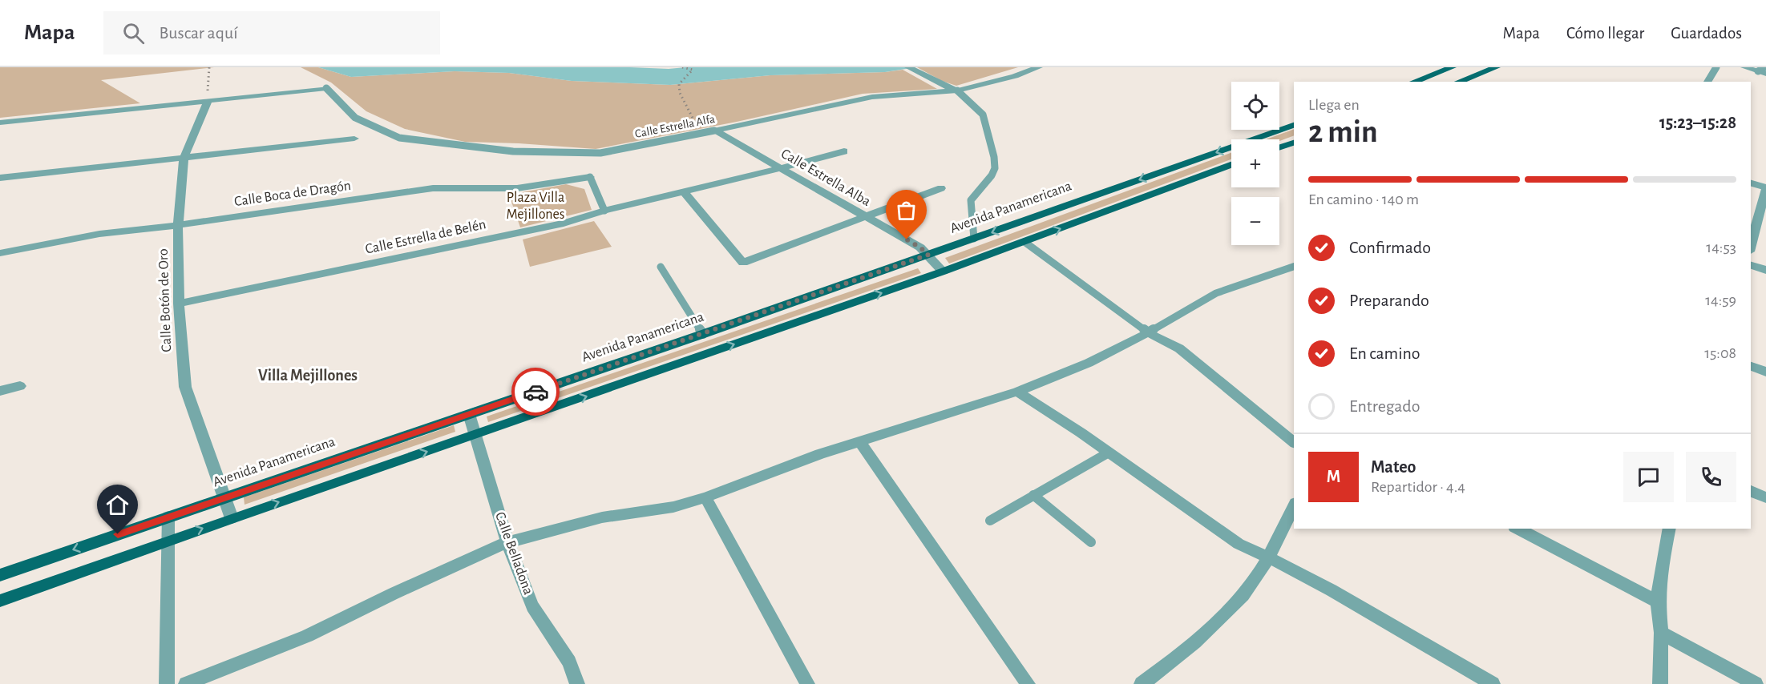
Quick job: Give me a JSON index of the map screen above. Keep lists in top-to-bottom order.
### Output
{
  "streets": {
    "main road": ["Avenida Panamericana"],
    "street": [
      "Calle Estrella Alfa",
      "Calle Estrella Alba",
      "Calle Boca de Dragón",
      "Calle Estrella de Belén",
      "Calle Botón de Oro",
      "Calle Belladona"
    ]
  },
  "crossings": [
    ["Calle Estrella Alfa", "Calle Estrella Alba"],
    ["Calle Estrella Alba", "Avenida Panamericana"],
    ["Calle Estrella Alba", "Calle Estrella de Belén"],
    ["Calle Boca de Dragón", "Calle Botón de Oro"],
    ["Avenida Panamericana", "Calle Botón de Oro"],
    ["Avenida Panamericana", "Calle Belladona"],
    ["Calle Estrella de Belén", "Calle Botón de Oro"]
  ],
  "districts": ["Villa Mejillones"],
  "parks": ["Plaza Villa Mejillones"],
  "page": {
    "header": "Mapa",
    "search": "Buscar aquí",
    "nav": ["Mapa", "Cómo llegar", "Guardados"],
    "map_buttons": ["+", "−"],
    "heading": ["2 min", "Llega en", "15:23–15:28"],
    "panel": ["Mateo", "Repartidor · 4.4"],
    "bar": "En camino · 140 m",
    "list": [
      ["Confirmado", "14:53"],
      ["Preparando", "14:59"],
      ["En camino", "15:08"],
      "Entregado"
    ],
    "round": "M"
  }
}
